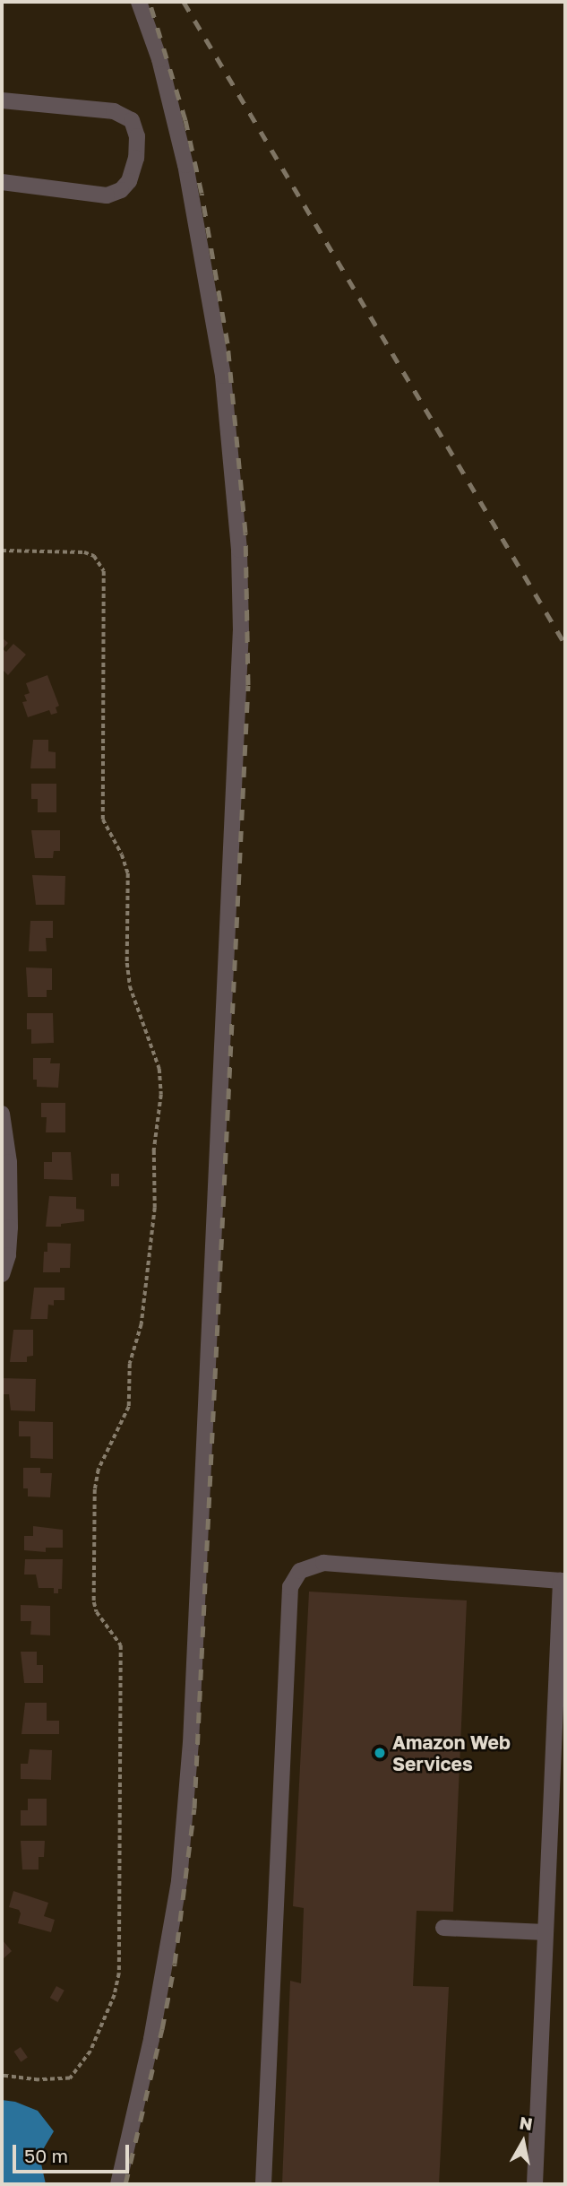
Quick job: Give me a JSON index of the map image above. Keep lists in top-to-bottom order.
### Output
{
  "places": ["Amazon Web Services"],
  "scale_bar": "50 m",
  "north": "top"
}
